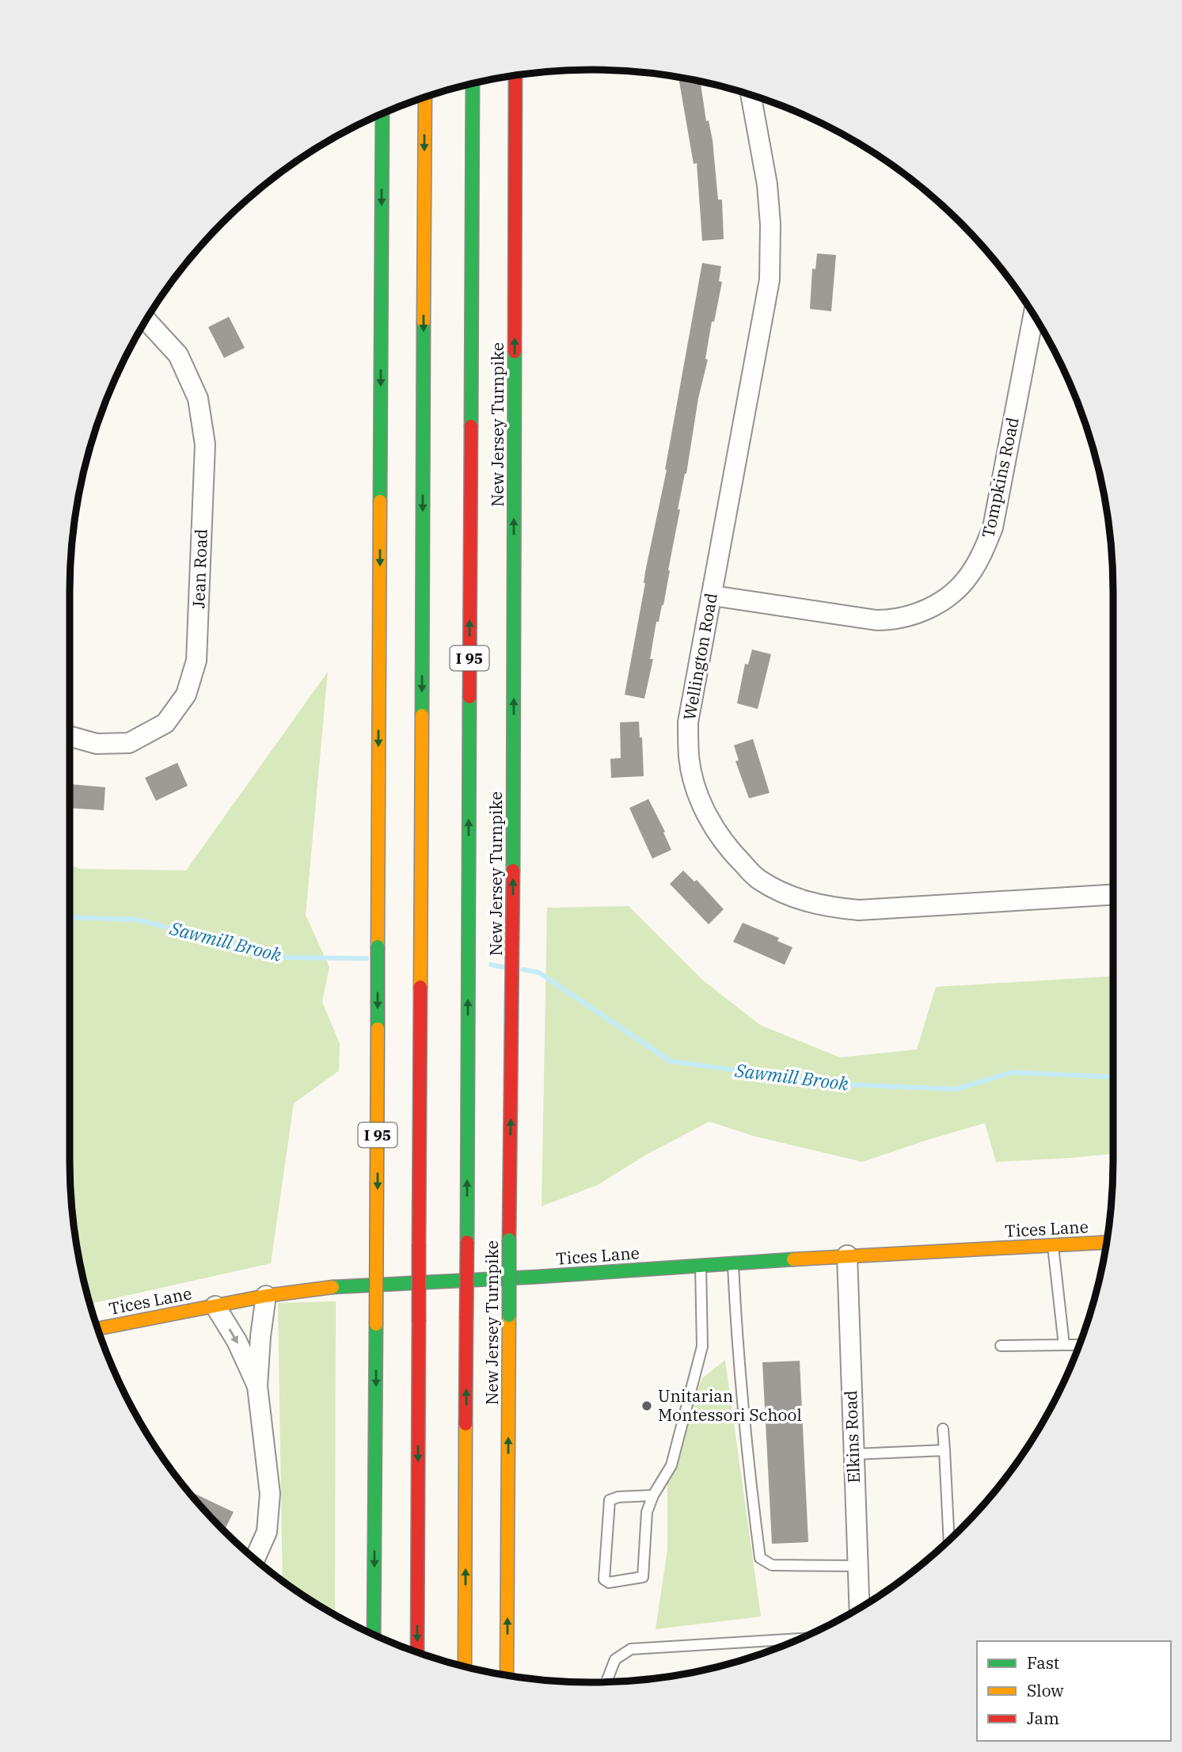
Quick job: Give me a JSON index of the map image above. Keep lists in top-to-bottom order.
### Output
{
  "streets": {
    "main road": ["New Jersey Turnpike", "I 95", "Tices Lane"],
    "street": [
      "Tompkins Road",
      "Jean Road",
      "Wellington Road",
      "Elkins Road"
    ]
  },
  "crossings": [
    ["Tompkins Road", "Wellington Road"],
    ["Tices Lane", "Elkins Road"]
  ],
  "water": ["Sawmill Brook"],
  "places": ["Unitarian Montessori School"],
  "legend": ["Fast", "Slow", "Jam"]
}
